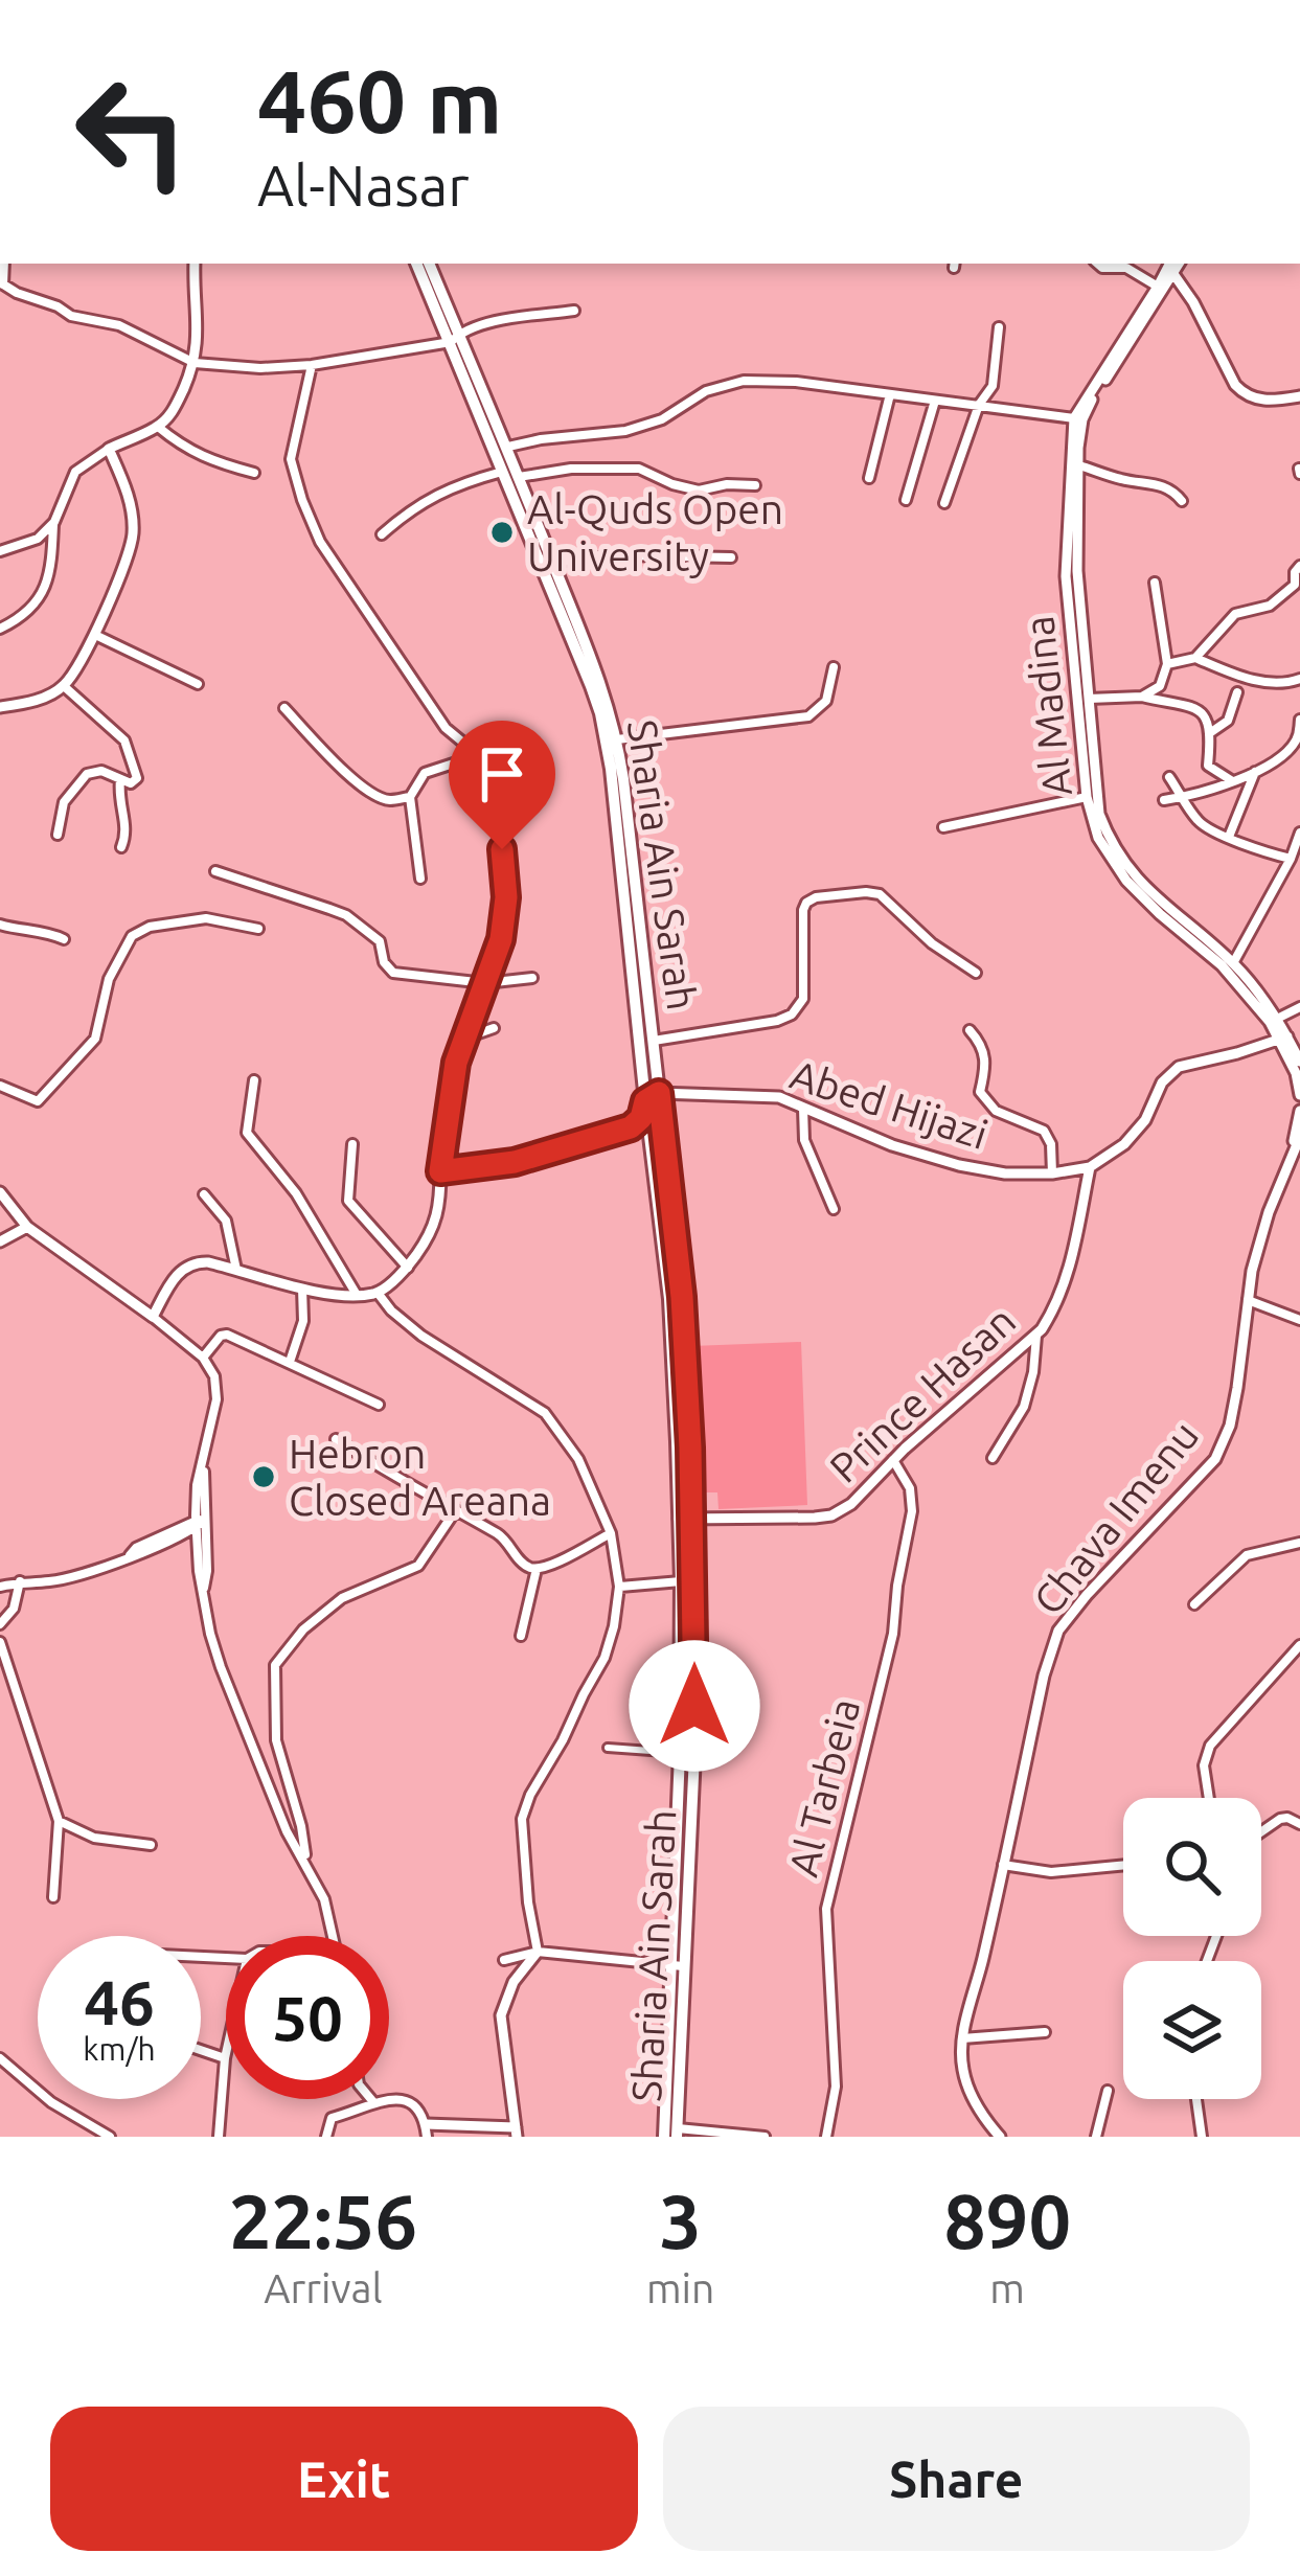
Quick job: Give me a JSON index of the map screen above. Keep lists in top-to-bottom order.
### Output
{
  "streets": {
    "main road": ["Sharia Ain Sarah"],
    "street": [
      "Al Madina",
      "Abed Hijazi",
      "Prince Hasan",
      "Chava Imenu",
      "Al Tarbeia"
    ]
  },
  "crossings": [
    ["Al Madina", "Abed Hijazi"],
    ["Sharia Ain Sarah", "Abed Hijazi"],
    ["Sharia Ain Sarah", "Prince Hasan"],
    ["Abed Hijazi", "Prince Hasan"],
    ["Prince Hasan", "Al Tarbeia"]
  ],
  "places": ["Al-Quds Open University", "Hebron Closed Areana"],
  "page": {
    "turn": ["460 m", "Al-Nasar"],
    "speed": "46 km/h",
    "limit": "50",
    "eta": [
      "22:56",
      "Arrival",
      "3",
      "min",
      "890",
      "m"
    ],
    "buttons": ["Exit", "Share"]
  }
}
